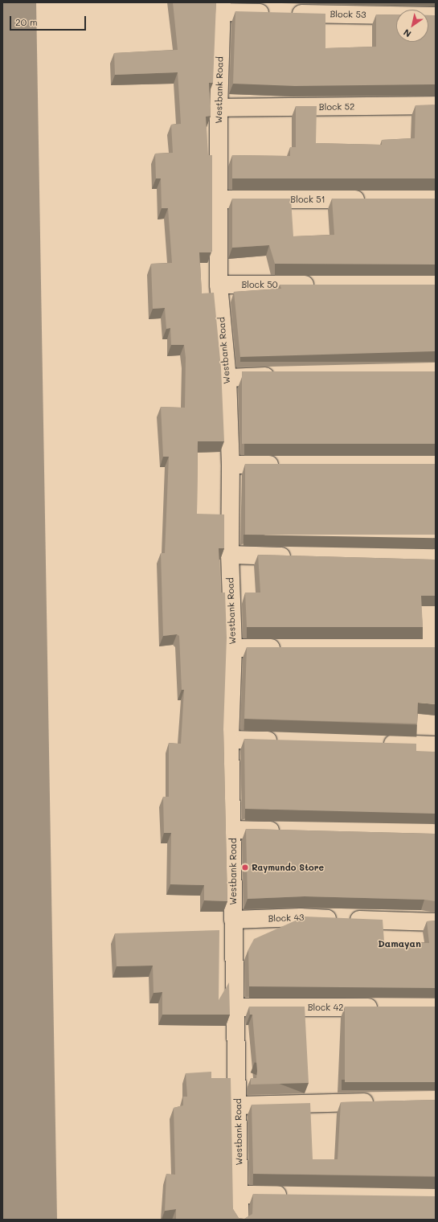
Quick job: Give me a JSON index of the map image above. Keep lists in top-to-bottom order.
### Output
{
  "streets": {
    "street": [
      "Block 53",
      "Westbank Road",
      "Block 52",
      "Block 51",
      "Block 50",
      "Block 43",
      "Block 42"
    ]
  },
  "crossings": [
    ["Block 53", "Westbank Road"],
    ["Westbank Road", "Block 52"],
    ["Westbank Road", "Block 51"],
    ["Westbank Road", "Block 50"],
    ["Westbank Road", "Block 43"],
    ["Westbank Road", "Block 42"]
  ],
  "districts": ["Damayan"],
  "places": ["Raymundo Store"],
  "scale_bar": "20 m",
  "north": "bottom left"
}
